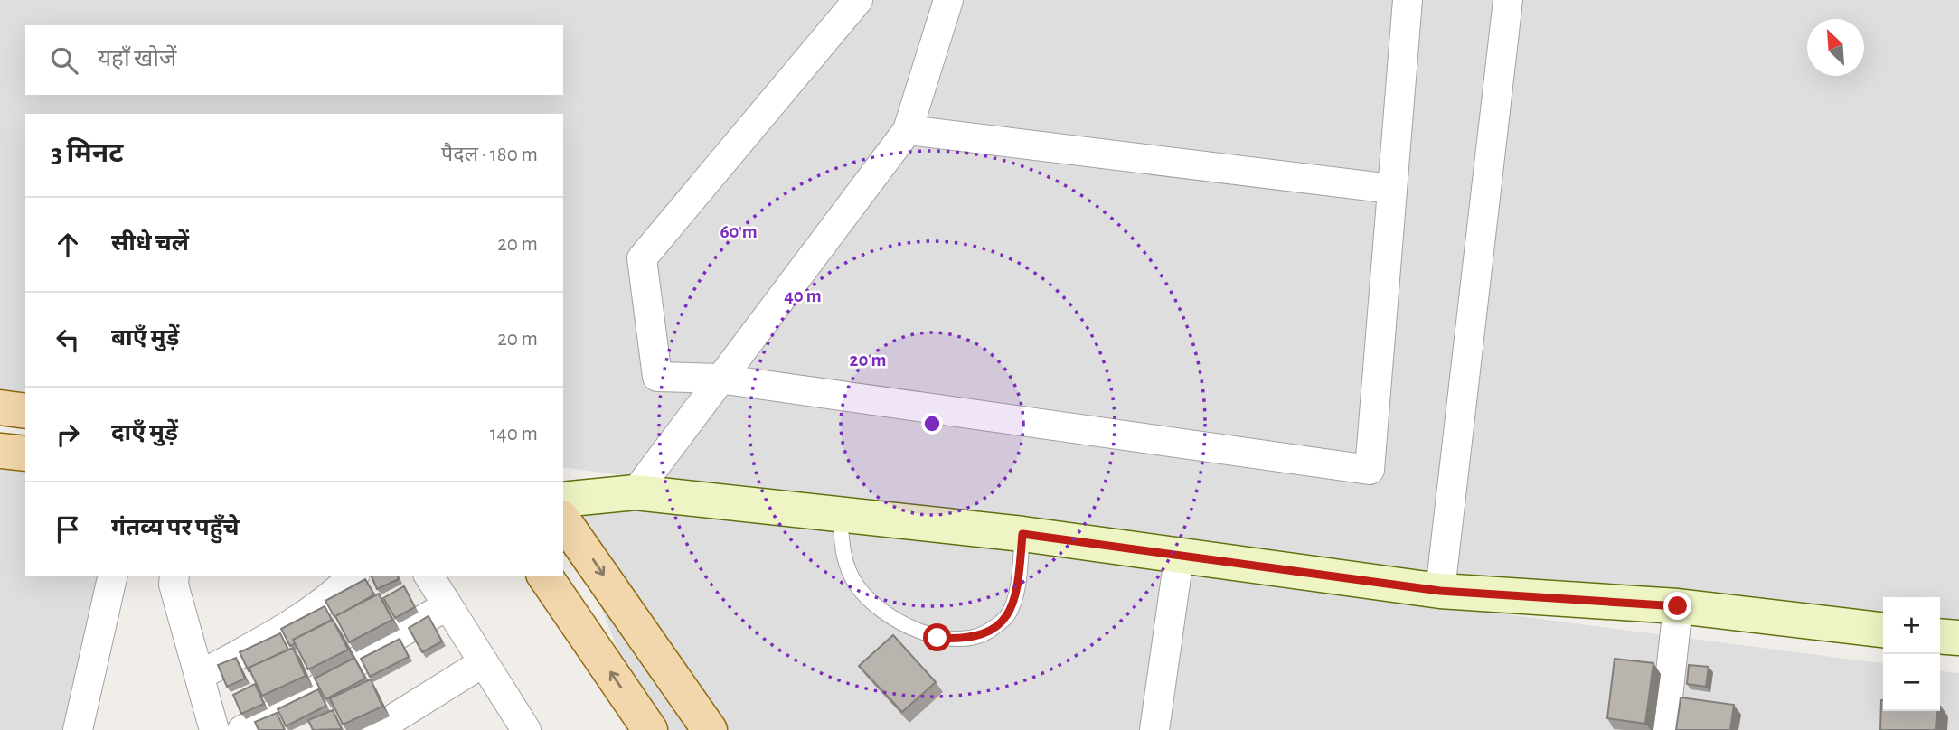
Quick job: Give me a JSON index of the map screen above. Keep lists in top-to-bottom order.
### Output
{
  "north": "top left",
  "page": {
    "search": "यहाँ खोजें",
    "heading": ["3 मिनट", "पैदल · 180 m"],
    "list": [
      ["सीधे चलें", "20 m"],
      ["बाएँ मुड़ें", "20 m"],
      ["दाएँ मुड़ें", "140 m"],
      "गंतव्य पर पहुँचे"
    ],
    "map_buttons": ["+", "−"]
  },
  "rings": ["60 m", "40 m", "20 m"]
}
